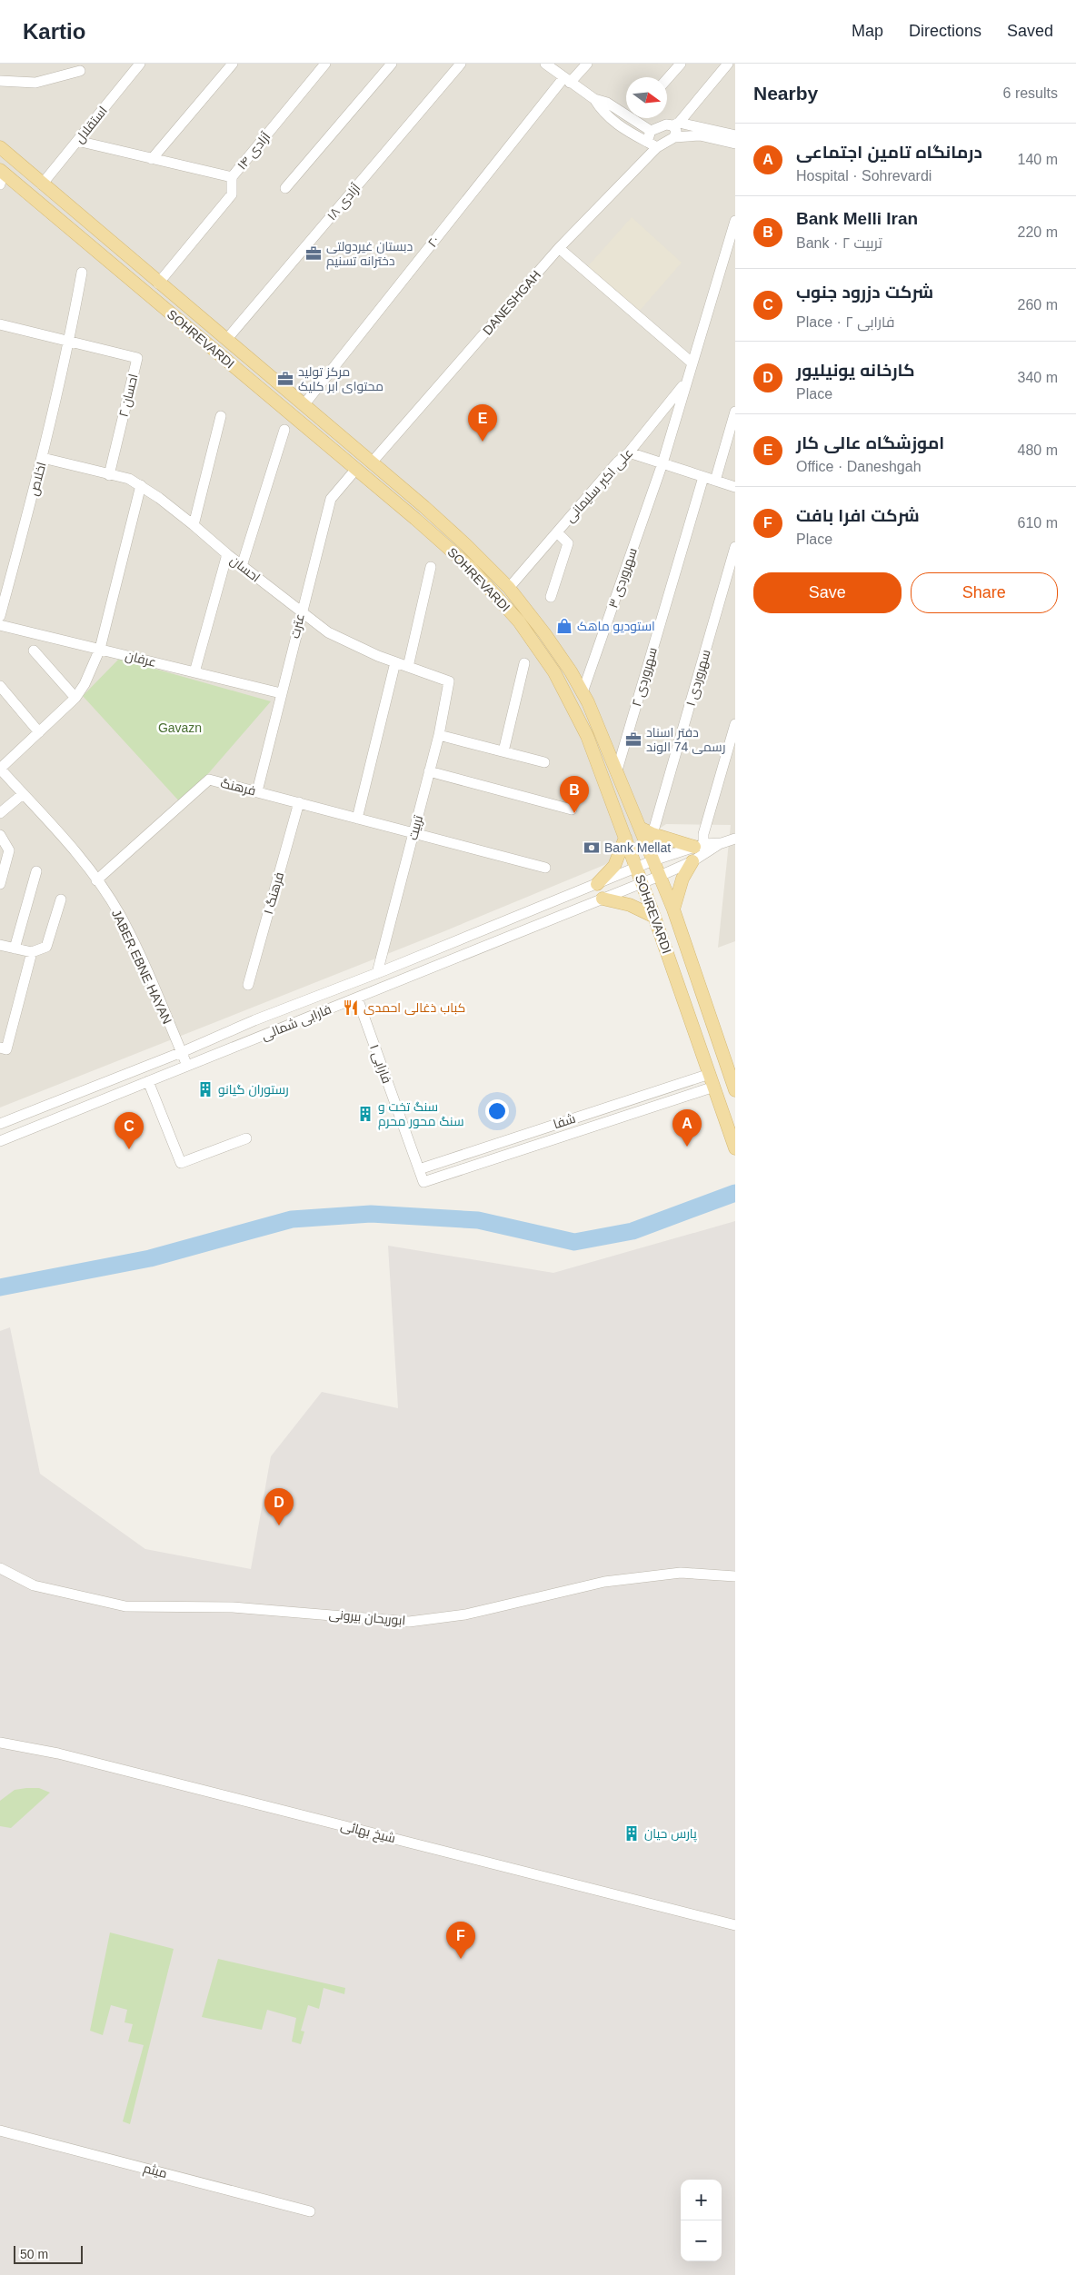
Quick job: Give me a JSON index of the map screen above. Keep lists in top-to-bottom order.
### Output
{
  "streets": {
    "main road": ["SOHREVARDI"],
    "street": [
      "استقلال",
      "آزادی ۱۴",
      "آزادی ۱۸",
      "۲۰",
      "DANESHGAH",
      "احسان ۲",
      "اخلاص",
      "علی اکبر سلیمانی",
      "احسان",
      "سهروردی ۳",
      "عترت",
      "عرفان",
      "سهروردی ۲",
      "سهروردی ۱",
      "فرهنگ",
      "تربیت",
      "فرهنگ ۱",
      "JABER EBNE HAYAN",
      "فارابی شمالی",
      "فارابی ۱",
      "شفا",
      "ابوریحان بیرونی",
      "شیخ بهائی",
      "میثم"
    ]
  },
  "crossings": [
    ["استقلال", "SOHREVARDI"],
    ["آزادی ۱۴", "SOHREVARDI"],
    ["آزادی ۱۸", "SOHREVARDI"],
    ["۲۰", "SOHREVARDI"],
    ["DANESHGAH", "SOHREVARDI"],
    ["SOHREVARDI", "علی اکبر سلیمانی"],
    ["SOHREVARDI", "سهروردی ۳"],
    ["SOHREVARDI", "عترت"],
    ["SOHREVARDI", "سهروردی ۲"],
    ["SOHREVARDI", "فارابی شمالی"],
    ["SOHREVARDI", "شفا"],
    ["احسان ۲", "اخلاص"],
    ["احسان ۲", "احسان"],
    ["اخلاص", "احسان"],
    ["علی اکبر سلیمانی", "سهروردی ۳"],
    ["احسان", "عترت"],
    ["احسان", "تربیت"],
    ["عترت", "عرفان"],
    ["عترت", "فرهنگ"],
    ["فرهنگ", "تربیت"],
    ["فرهنگ", "فرهنگ ۱"],
    ["فرهنگ", "JABER EBNE HAYAN"],
    ["تربیت", "فارابی شمالی"],
    ["JABER EBNE HAYAN", "فارابی شمالی"],
    ["فارابی شمالی", "فارابی ۱"],
    ["فارابی ۱", "شفا"]
  ],
  "parks": ["Gavazn"],
  "places": {
    "office": ["دبستان غیردولتی دخترانه تسنیم", "مرکز تولید محتوای ابر کلیک", "دفتر اسناد رسمی 74 الوند"],
    "shop": ["استودیو ماهک"],
    "bank": ["Bank Mellat"],
    "restaurant": ["کباب ذغالی احمدی"],
    "building": ["رستوران گیانو", "سنگ تخت و سنگ محور محرم", "پارس حیان"]
  },
  "scale_bar": "50 m",
  "north": "right",
  "page": {
    "header": "Kartio",
    "nav": ["Map", "Directions", "Saved"],
    "heading": ["Nearby", "6 results"],
    "list": [
      {
        "mark": "A",
        "name": "درمانگاه تامین اجتماعی",
        "note": "Hospital · Sohrevardi",
        "value": "140 m"
      },
      {
        "mark": "B",
        "name": "Bank Melli Iran",
        "note": "Bank · تربیت ۲",
        "value": "220 m"
      },
      {
        "mark": "C",
        "name": "شرکت دزرود جنوب",
        "note": "Place · فارابی ۲",
        "value": "260 m"
      },
      {
        "mark": "D",
        "name": "کارخانه یونیلیور",
        "note": "Place",
        "value": "340 m"
      },
      {
        "mark": "E",
        "name": "اموزشگاه عالی کار",
        "note": "Office · Daneshgah",
        "value": "480 m"
      },
      {
        "mark": "F",
        "name": "شرکت افرا بافت",
        "note": "Place",
        "value": "610 m"
      }
    ],
    "pins": [
      "E",
      "B",
      "A",
      "C",
      "D",
      "F"
    ],
    "buttons": ["Save", "Share"],
    "map_buttons": ["+", "−"],
    "scale": "50 m"
  }
}
